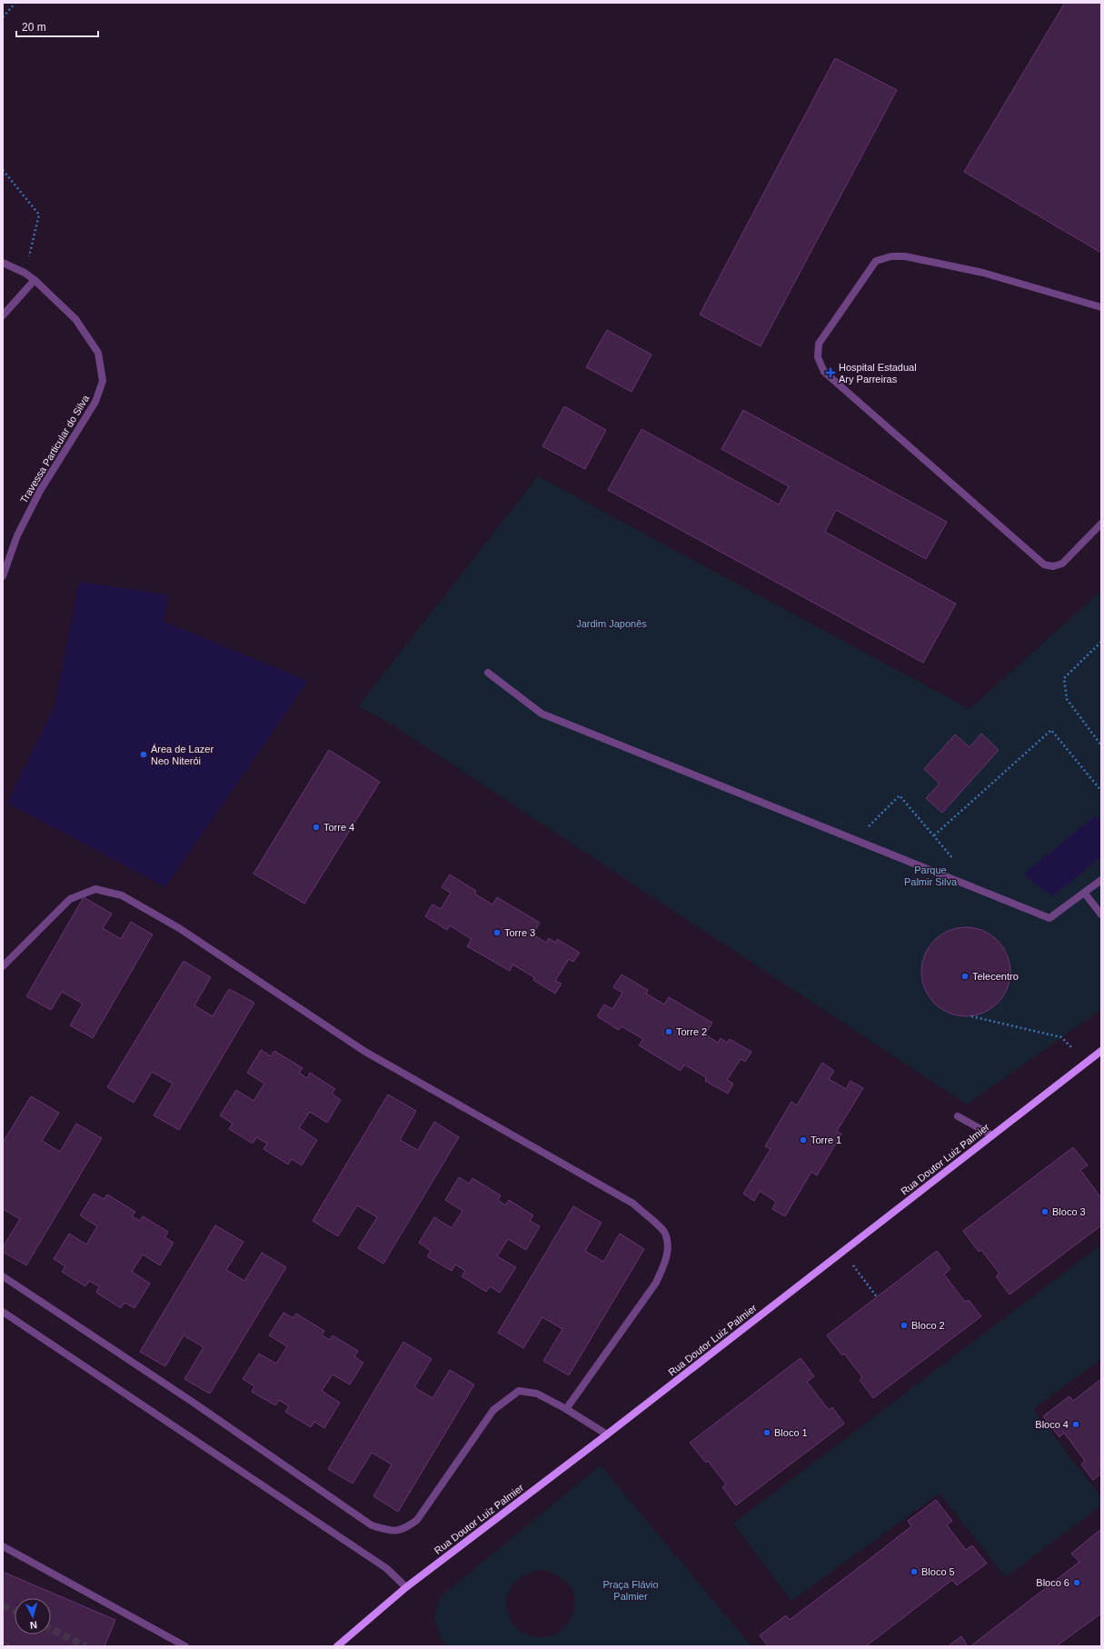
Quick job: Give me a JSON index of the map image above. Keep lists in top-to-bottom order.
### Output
{
  "streets": {
    "main road": ["Rua Doutor Luiz Palmier"],
    "street": ["Travessa Particular do Silva"]
  },
  "parks": ["Jardim Japonês", "Parque Palmir Silva", "Praça Flávio Palmier"],
  "places": {
    "health": ["Hospital Estadual Ary Parreiras"],
    "other": [
      "Área de Lazer Neo Niterói",
      "Torre 4",
      "Torre 3",
      "Telecentro",
      "Torre 2",
      "Torre 1",
      "Bloco 3",
      "Bloco 2",
      "Bloco 4",
      "Bloco 1",
      "Bloco 5",
      "Bloco 6"
    ]
  },
  "scale_bar": "20 m",
  "north": "bottom"
}
